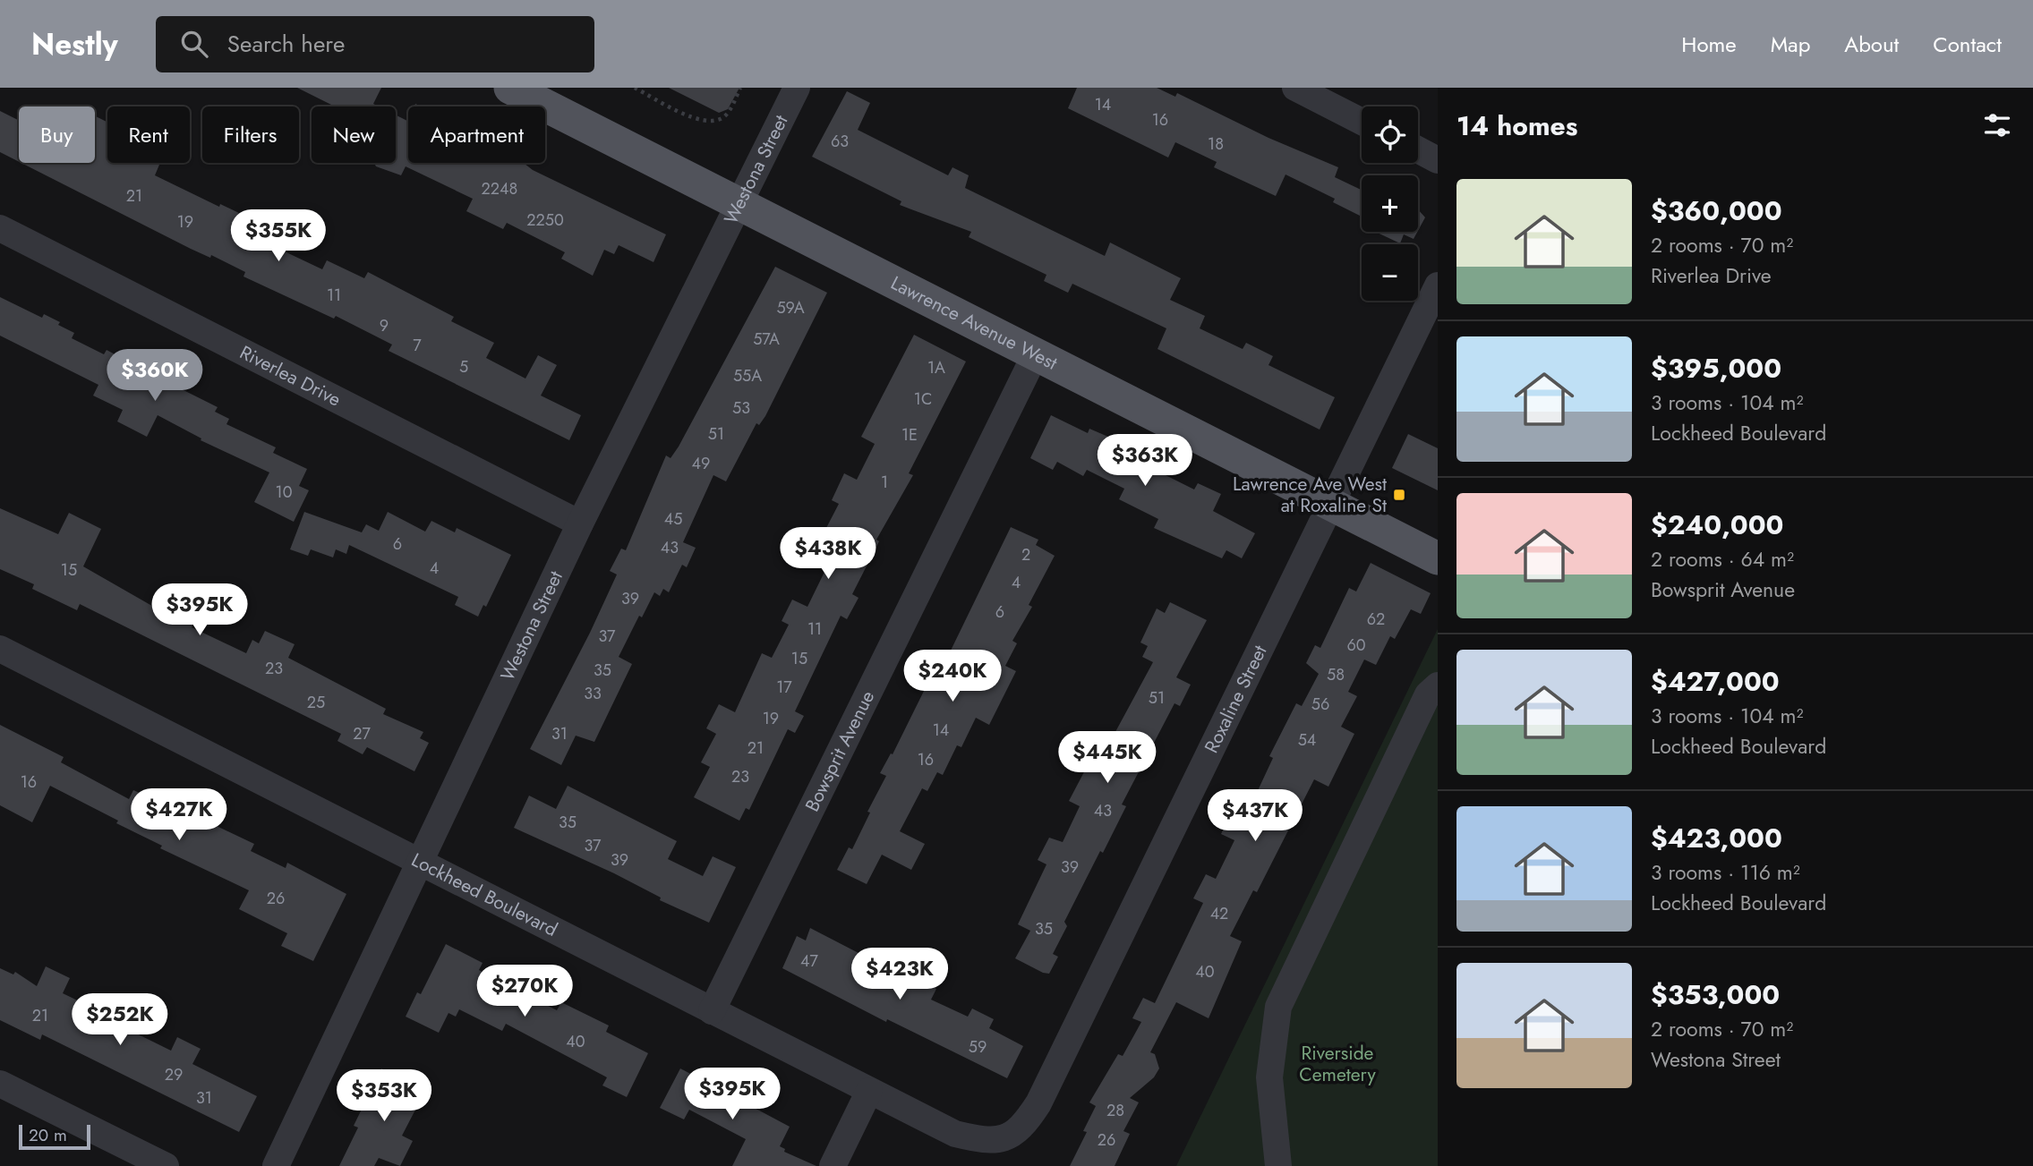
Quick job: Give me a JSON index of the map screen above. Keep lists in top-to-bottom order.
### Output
{
  "streets": {
    "main road": ["Lawrence Avenue West"],
    "street": [
      "Westona Street",
      "Riverlea Drive",
      "Roxaline Street",
      "Bowsprit Avenue",
      "Lockheed Boulevard"
    ]
  },
  "crossings": [
    ["Westona Street", "Lawrence Avenue West"],
    ["Westona Street", "Riverlea Drive"],
    ["Westona Street", "Lockheed Boulevard"],
    ["Lawrence Avenue West", "Roxaline Street"],
    ["Lawrence Avenue West", "Bowsprit Avenue"],
    ["Roxaline Street", "Lockheed Boulevard"],
    ["Bowsprit Avenue", "Lockheed Boulevard"]
  ],
  "parks": ["Riverside Cemetery"],
  "places": {
    "transit": ["Lawrence Ave West at Roxaline St"]
  },
  "house_numbers": [
    "14",
    "16",
    "63",
    "18",
    "2248",
    "21",
    "2250",
    "19",
    "11",
    "59A",
    "9",
    "57A",
    "7",
    "5",
    "1A",
    "55A",
    "1C",
    "53",
    "51",
    "1E",
    "49",
    "1",
    "10",
    "45",
    "6",
    "43",
    "2",
    "4",
    "15",
    "4",
    "39",
    "6",
    "62",
    "11",
    "37",
    "60",
    "15",
    "23",
    "35",
    "58",
    "17",
    "33",
    "51",
    "25",
    "56",
    "19",
    "14",
    "27",
    "31",
    "54",
    "21",
    "16",
    "23",
    "16",
    "43",
    "35",
    "37",
    "39",
    "39",
    "26",
    "42",
    "35",
    "47",
    "40",
    "21",
    "40",
    "59",
    "29",
    "31",
    "28",
    "26"
  ],
  "scale_bar": "20 m",
  "page": {
    "header": "Nestly",
    "search": "Search here",
    "nav": [
      "Home",
      "Map",
      "About",
      "Contact"
    ],
    "heading": "14 homes",
    "map_buttons": ["+", "−"],
    "chip": [
      "Buy",
      "Rent",
      "Filters",
      "New",
      "Apartment"
    ],
    "list": [
      {
        "name": "$360,000",
        "note": "2 rooms · 70 m² · Riverlea Drive"
      },
      {
        "name": "$395,000",
        "note": "3 rooms · 104 m² · Lockheed Boulevard"
      },
      {
        "name": "$240,000",
        "note": "2 rooms · 64 m² · Bowsprit Avenue"
      },
      {
        "name": "$427,000",
        "note": "3 rooms · 104 m² · Lockheed Boulevard"
      },
      {
        "name": "$423,000",
        "note": "3 rooms · 116 m² · Lockheed Boulevard"
      },
      {
        "name": "$353,000",
        "note": "2 rooms · 70 m² · Westona Street"
      }
    ],
    "price": [
      "$355K",
      "$360K",
      "$363K",
      "$438K",
      "$395K",
      "$240K",
      "$445K",
      "$427K",
      "$437K",
      "$423K",
      "$270K",
      "$252K",
      "$395K",
      "$353K"
    ],
    "scale": "20 m"
  }
}
